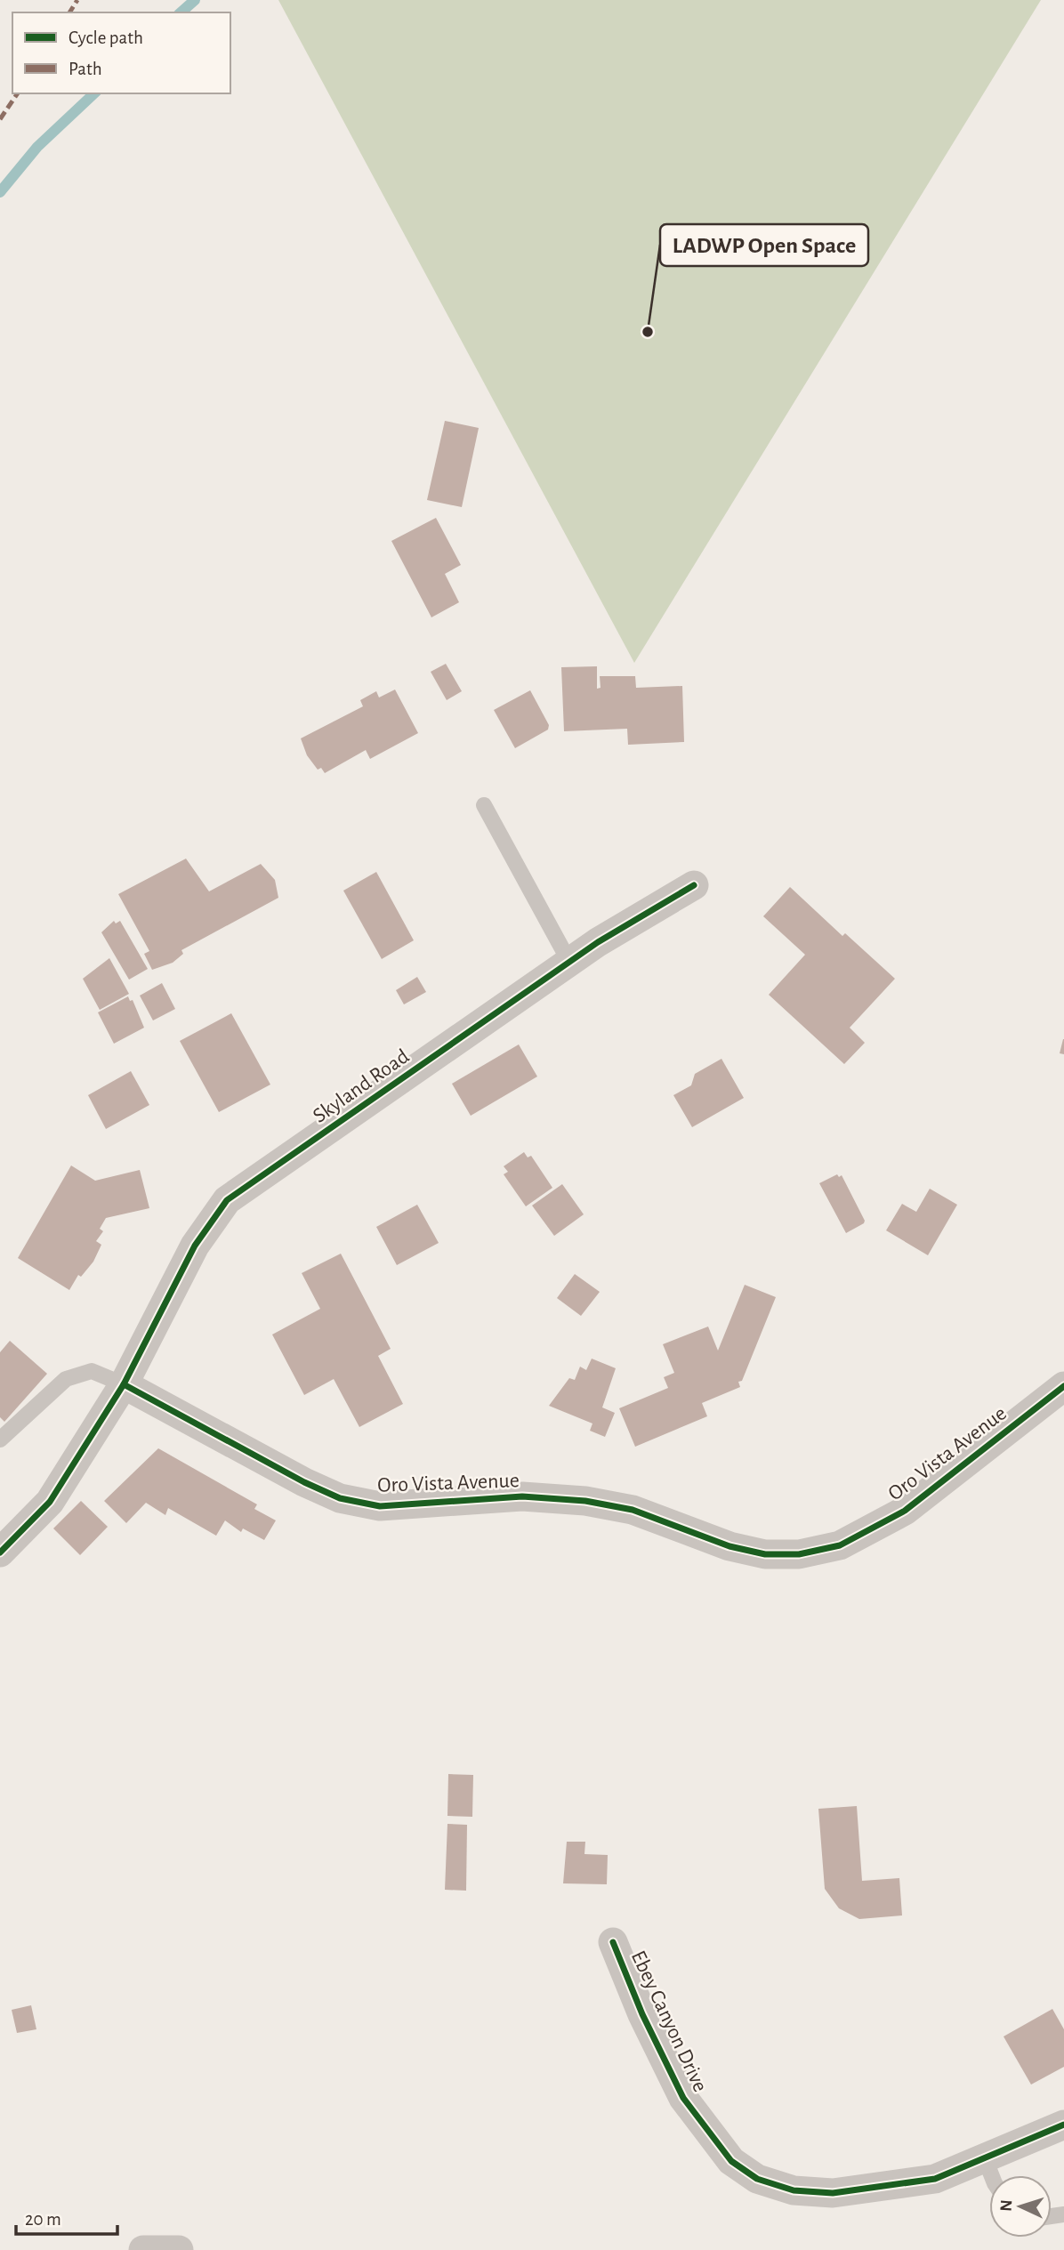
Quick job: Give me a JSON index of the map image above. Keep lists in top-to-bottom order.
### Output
{
  "streets": {
    "street": ["Skyland Road", "Oro Vista Avenue", "Ebey Canyon Drive"]
  },
  "crossings": [
    ["Skyland Road", "Oro Vista Avenue"]
  ],
  "places": ["LADWP Open Space"],
  "legend": ["Cycle path", "Path"],
  "scale_bar": "20 m",
  "north": "left"
}
